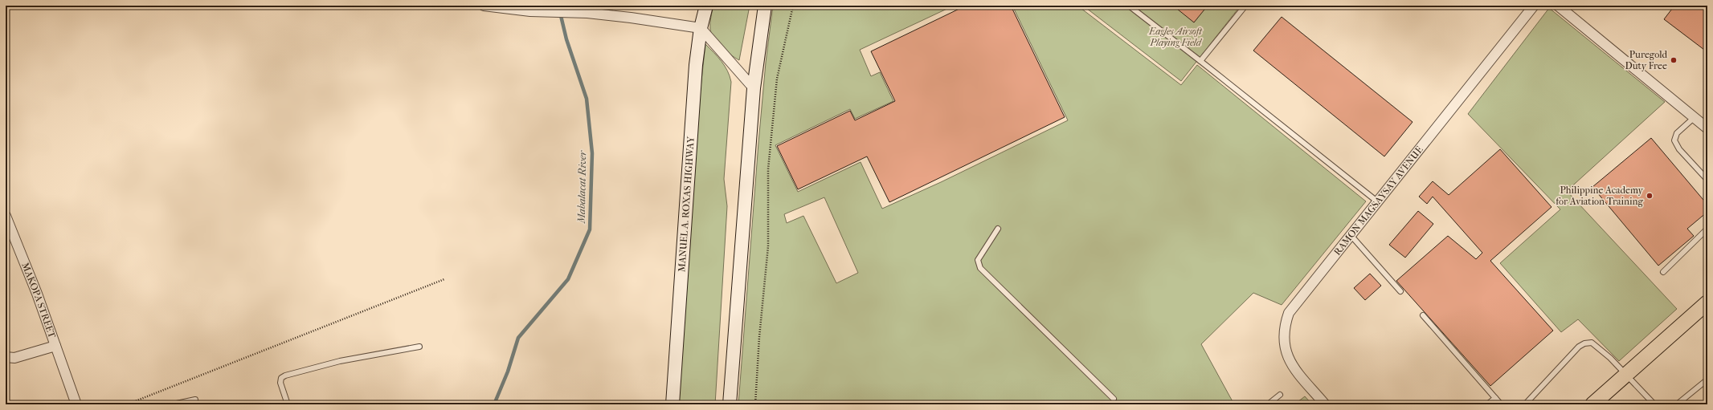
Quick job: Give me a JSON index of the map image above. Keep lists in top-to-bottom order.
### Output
{
  "streets": {
    "main road": ["MANUEL A. ROXAS HIGHWAY"],
    "street": ["RAMON MAGSAYSAY AVENUE", "MAKOPA STREET"]
  },
  "water": ["Mabalacat River"],
  "parks": ["Eagles Airsoft Playing Field"],
  "places": ["Puregold Duty Free", "Philippine Academy for Aviation Training"]
}
